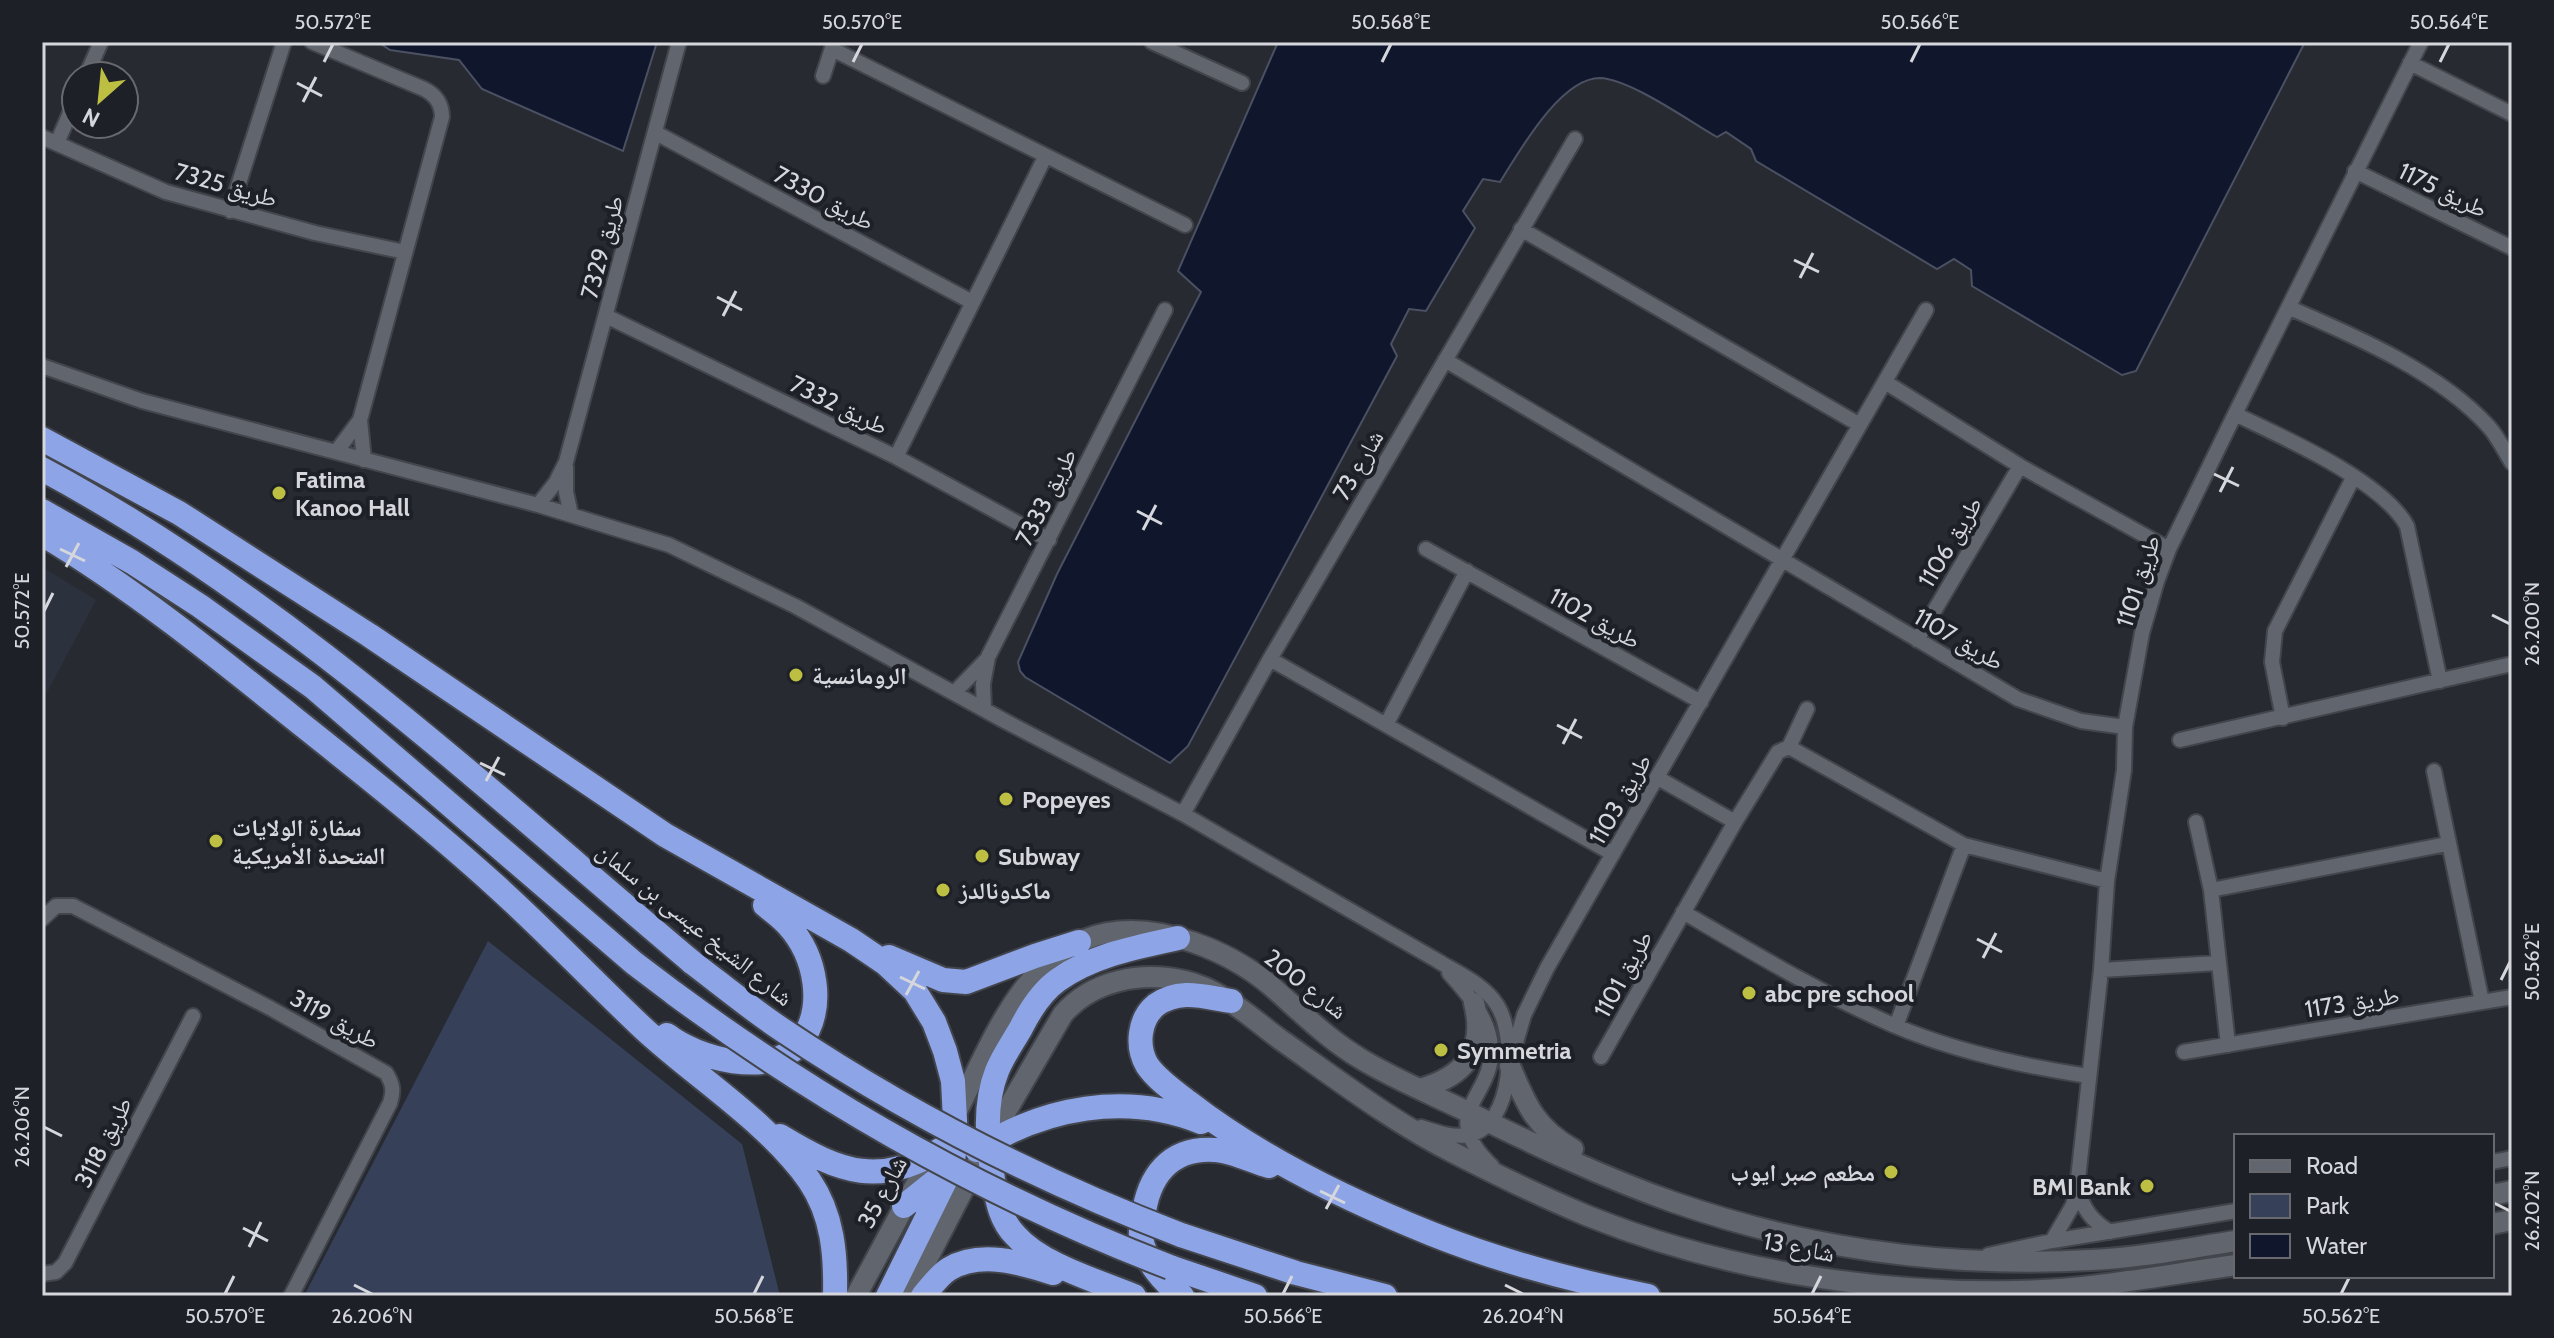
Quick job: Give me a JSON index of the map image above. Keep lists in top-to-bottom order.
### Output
{
  "streets": {
    "highway": ["شارع الشيخ عيسى بن سلمان"],
    "street": [
      "طريق 7325",
      "طريق 1175",
      "طريق 7330",
      "طريق 7329",
      "طريق 7332",
      "شارع 73",
      "طريق 7333",
      "طريق 1106",
      "طريق 1101",
      "طريق 1102",
      "طريق 1107",
      "طريق 1103",
      "شارع 200",
      "طريق 1173",
      "طريق 3119",
      "طريق 3118",
      "شارع 35",
      "شارع 13"
    ]
  },
  "crossings": [
    ["طريق 1175", "طريق 1101"],
    ["طريق 7330", "طريق 7329"],
    ["طريق 7329", "طريق 7332"],
    ["طريق 7332", "طريق 7333"],
    ["طريق 1106", "طريق 1107"],
    ["طريق 1101", "طريق 1107"],
    ["طريق 1102", "طريق 1103"],
    ["طريق 1107", "طريق 1103"],
    ["شارع 200", "شارع 35"],
    ["شارع 200", "شارع 13"]
  ],
  "places": [
    "Fatima Kanoo Hall",
    "الرومانسية",
    "Popeyes",
    "سفارة الولايات المتحدة الأمريكية",
    "Subway",
    "ماكدونالدز",
    "abc pre school",
    "Symmetria",
    "مطعم صبر ايوب",
    "BMI Bank"
  ],
  "legend": ["Road", "Park", "Water"],
  "north": "bottom left",
  "coordinates": [
    "50.572°E",
    "50.570°E",
    "50.568°E",
    "50.566°E",
    "50.564°E",
    "26.200°N",
    "50.562°E",
    "26.206°N",
    "26.202°N",
    "26.204°N"
  ]
}
